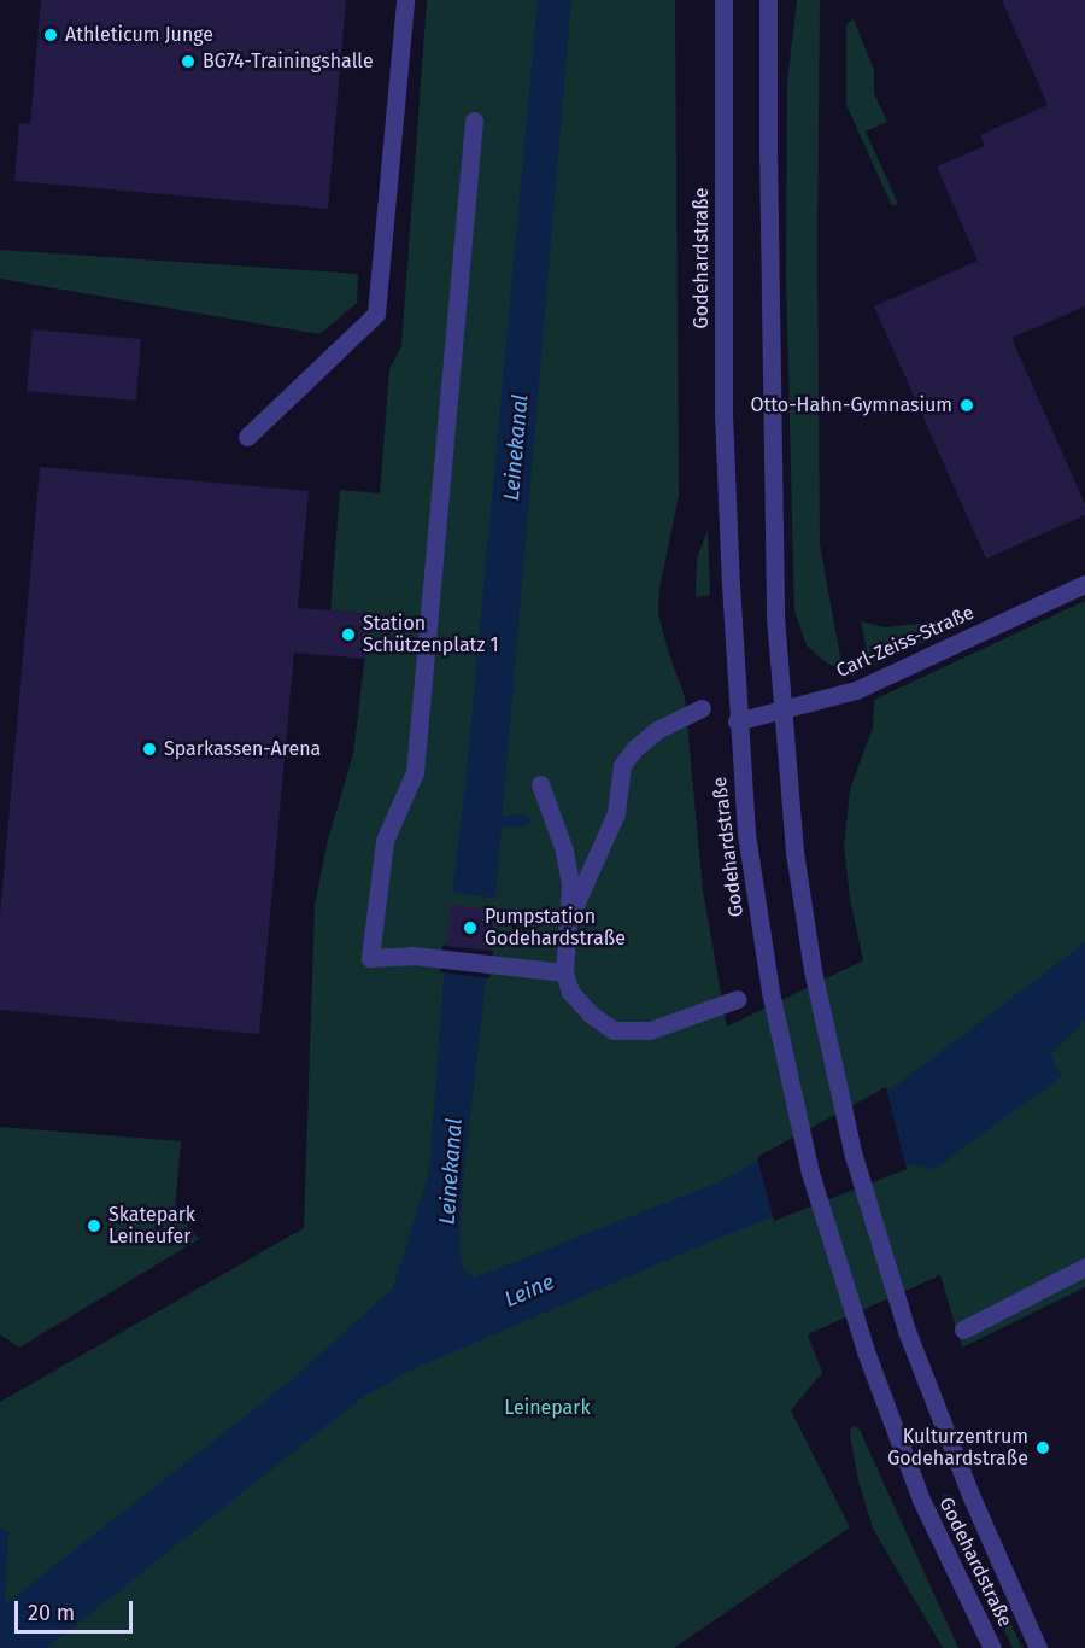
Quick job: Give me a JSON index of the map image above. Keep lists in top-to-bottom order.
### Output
{
  "streets": {
    "street": ["Godehardstraße", "Carl-Zeiss-Straße"]
  },
  "crossings": [
    ["Godehardstraße", "Carl-Zeiss-Straße"]
  ],
  "water": ["Leinekanal", "Leine"],
  "parks": ["Leinepark"],
  "places": [
    "Athleticum Junge",
    "BG74-Trainingshalle",
    "Otto-Hahn-Gymnasium",
    "Station Schützenplatz 1",
    "Sparkassen-Arena",
    "Pumpstation Godehardstraße",
    "Skatepark Leineufer",
    "Kulturzentrum Godehardstraße"
  ],
  "scale_bar": "20 m"
}
